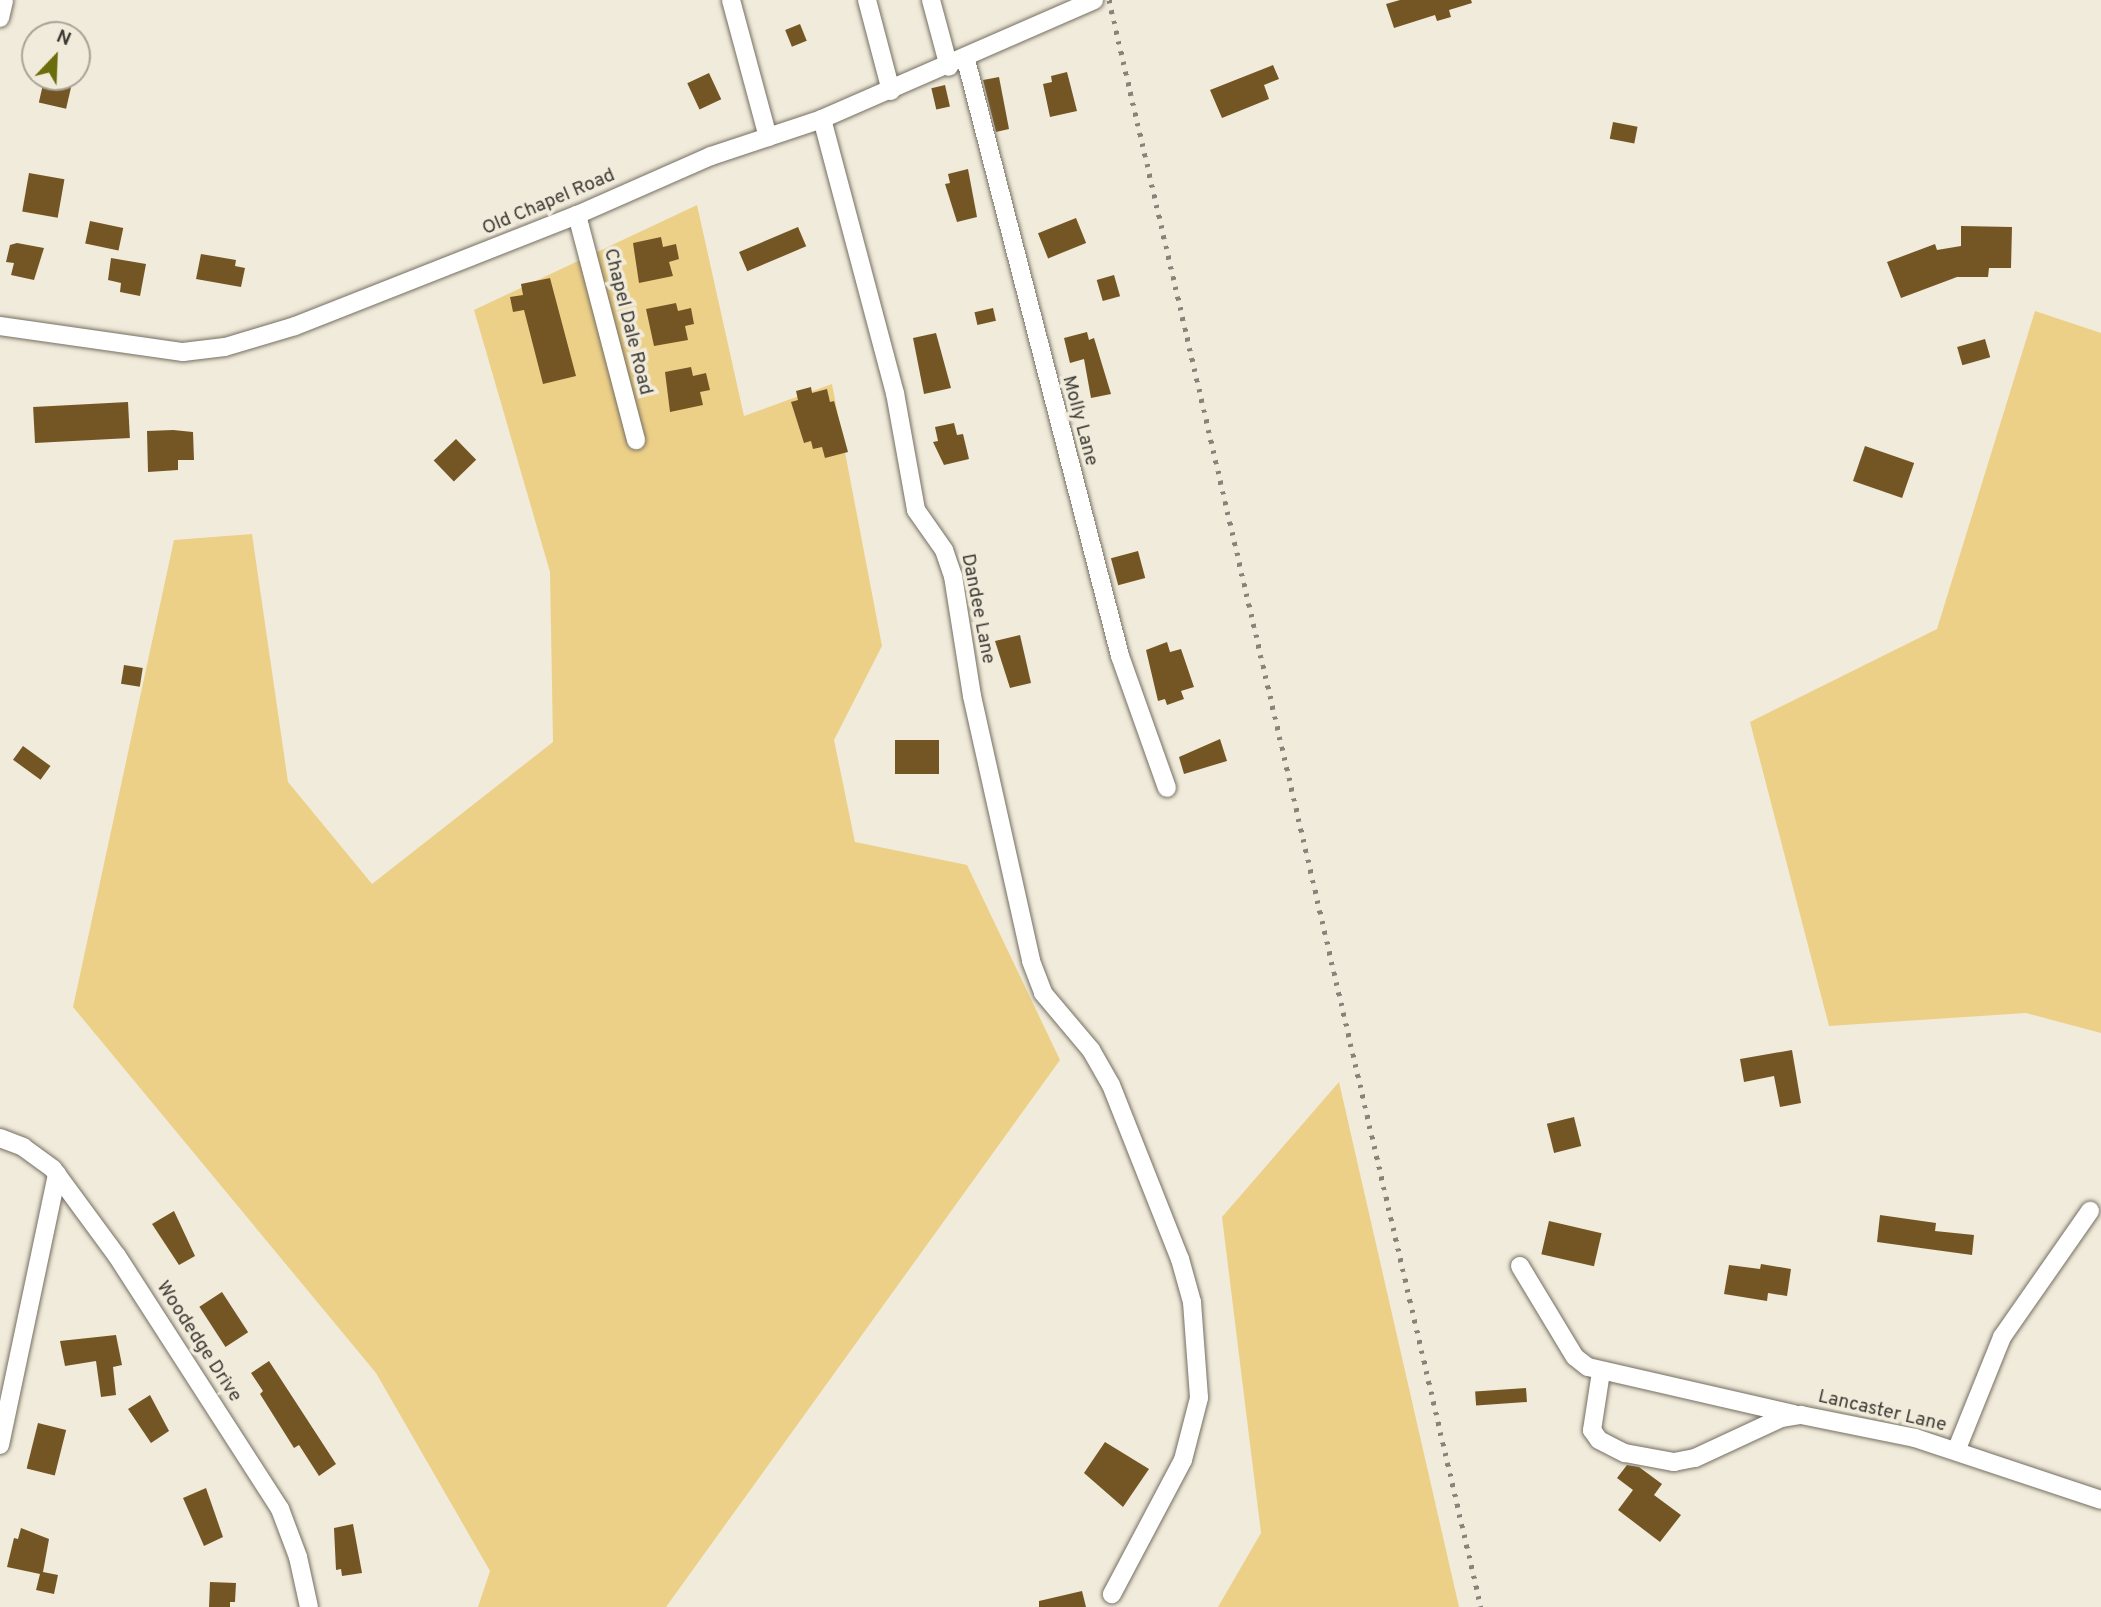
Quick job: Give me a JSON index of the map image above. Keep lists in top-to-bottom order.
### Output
{
  "streets": {
    "street": [
      "Old Chapel Road",
      "Chapel Dale Road",
      "Molly Lane",
      "Dandee Lane",
      "Woodedge Drive",
      "Lancaster Lane"
    ]
  },
  "crossings": [
    ["Old Chapel Road", "Chapel Dale Road"],
    ["Old Chapel Road", "Molly Lane"],
    ["Old Chapel Road", "Dandee Lane"]
  ],
  "north": "top right"
}
